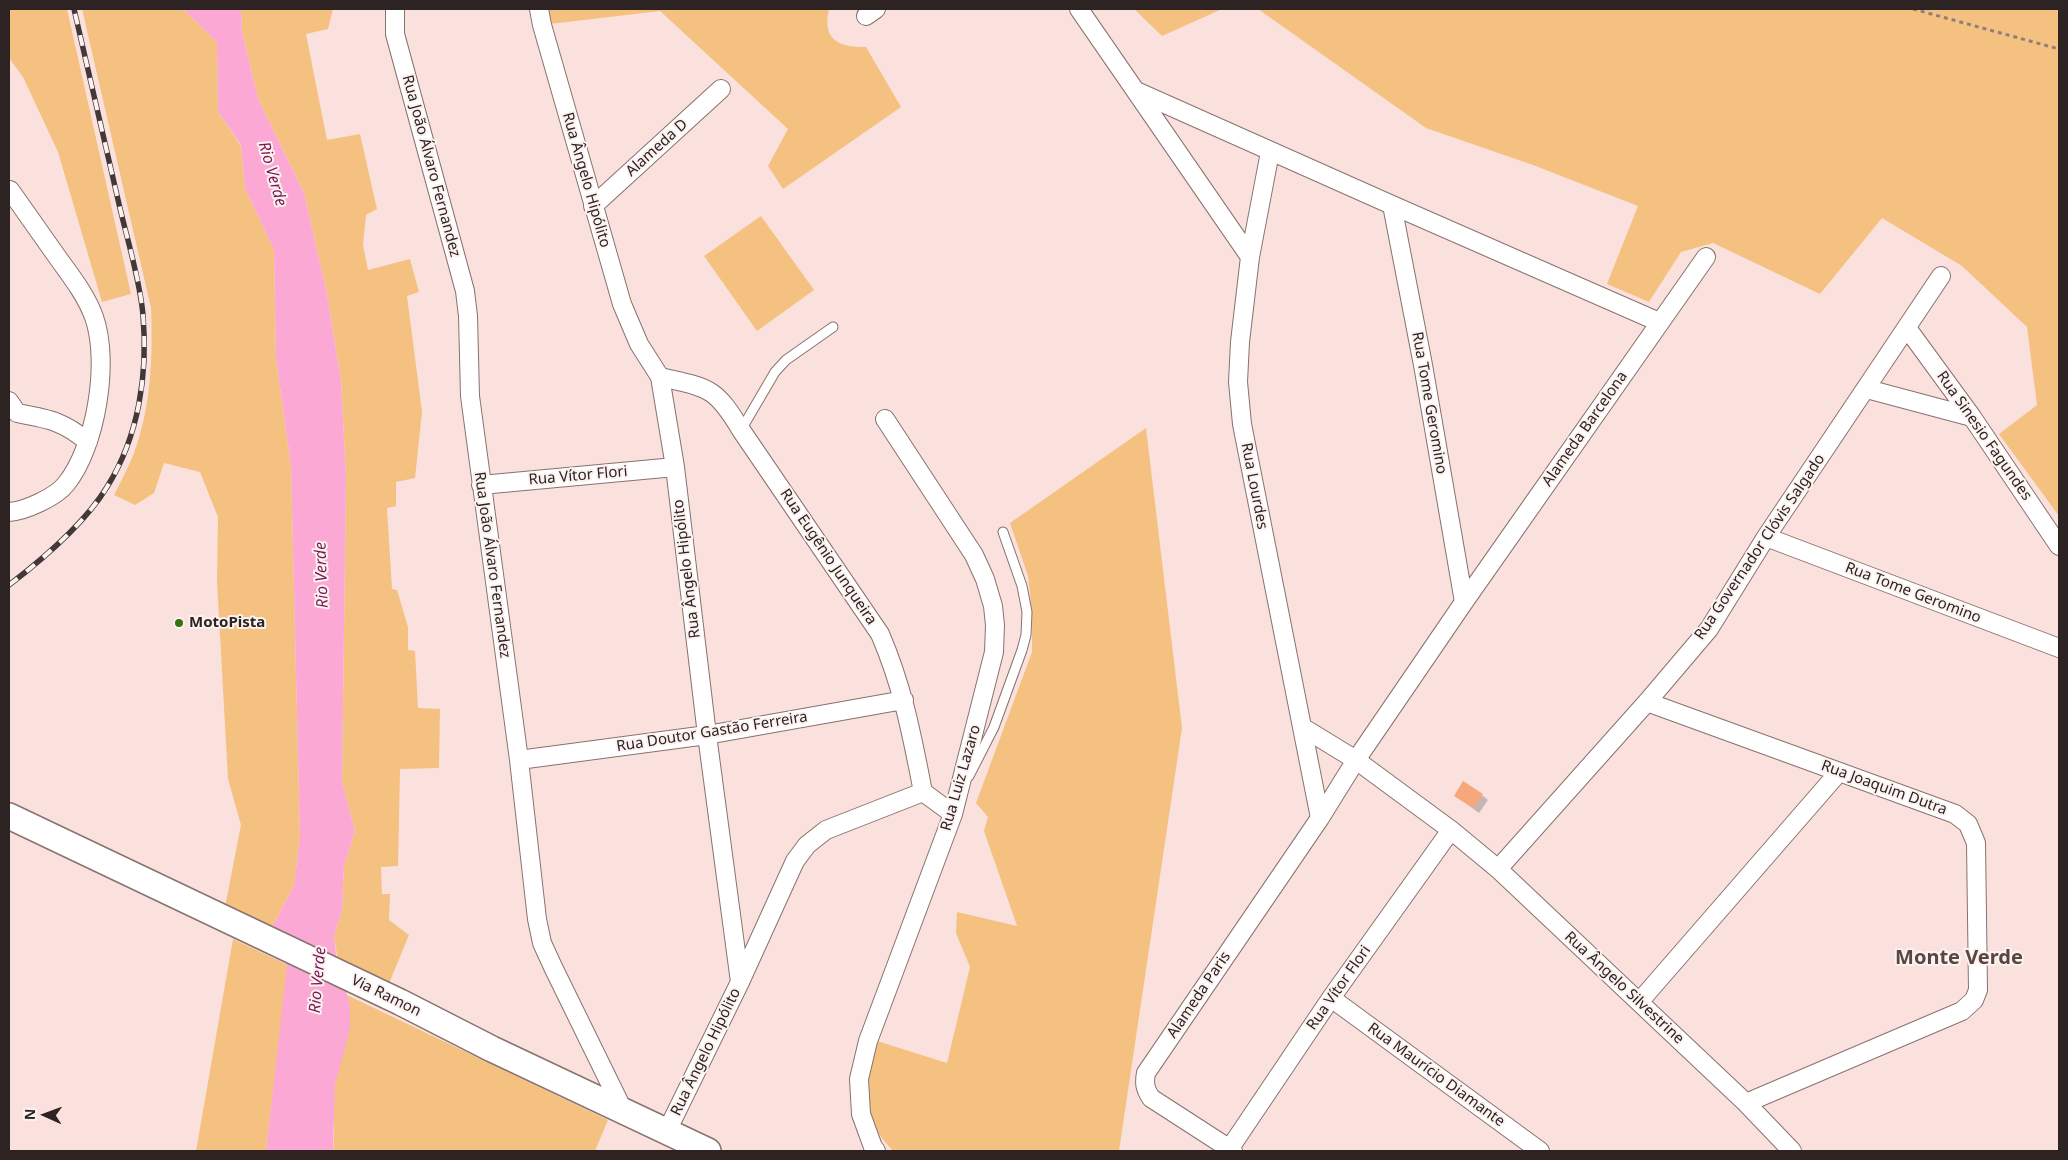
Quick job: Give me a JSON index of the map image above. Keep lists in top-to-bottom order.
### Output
{
  "streets": {
    "main road": ["Via Ramon"],
    "street": [
      "Alameda D",
      "Rua João Álvaro Fernandez",
      "Rua Ângelo Hipólito",
      "Rua Tome Geromino",
      "Alameda Barcelona",
      "Rua Sinesio Fagundes",
      "Rua Vítor Flori",
      "Rua Lourdes",
      "Rua Governador Clóvis Salgado",
      "Rua Eugênio Junqueira",
      "Rua Doutor Gastão Ferreira",
      "Rua Luiz Lazaro",
      "Rua Joaquim Dutra",
      "Rua Ângelo Silvestrine",
      "Alameda Paris",
      "Rua Maurício Diamante"
    ]
  },
  "crossings": [
    ["Alameda D", "Rua Ângelo Hipólito"],
    ["Rua João Álvaro Fernandez", "Rua Vítor Flori"],
    ["Rua João Álvaro Fernandez", "Rua Doutor Gastão Ferreira"],
    ["Rua João Álvaro Fernandez", "Via Ramon"],
    ["Rua Ângelo Hipólito", "Rua Vítor Flori"],
    ["Rua Ângelo Hipólito", "Rua Eugênio Junqueira"],
    ["Rua Ângelo Hipólito", "Rua Doutor Gastão Ferreira"],
    ["Rua Ângelo Hipólito", "Via Ramon"],
    ["Rua Tome Geromino", "Alameda Barcelona"],
    ["Rua Tome Geromino", "Rua Governador Clóvis Salgado"],
    ["Alameda Barcelona", "Rua Ângelo Silvestrine"],
    ["Alameda Barcelona", "Alameda Paris"],
    ["Rua Sinesio Fagundes", "Rua Governador Clóvis Salgado"],
    ["Rua Vítor Flori", "Rua Ângelo Silvestrine"],
    ["Rua Vítor Flori", "Alameda Paris"],
    ["Rua Vítor Flori", "Rua Maurício Diamante"],
    ["Rua Lourdes", "Rua Ângelo Silvestrine"],
    ["Rua Lourdes", "Alameda Paris"],
    ["Rua Governador Clóvis Salgado", "Rua Joaquim Dutra"],
    ["Rua Governador Clóvis Salgado", "Rua Ângelo Silvestrine"],
    ["Rua Eugênio Junqueira", "Rua Doutor Gastão Ferreira"],
    ["Rua Joaquim Dutra", "Rua Ângelo Silvestrine"],
    ["Rua Ângelo Silvestrine", "Alameda Paris"]
  ],
  "districts": ["Monte Verde"],
  "water": ["Rio Verde"],
  "places": ["MotoPista"],
  "north": "left"
}
